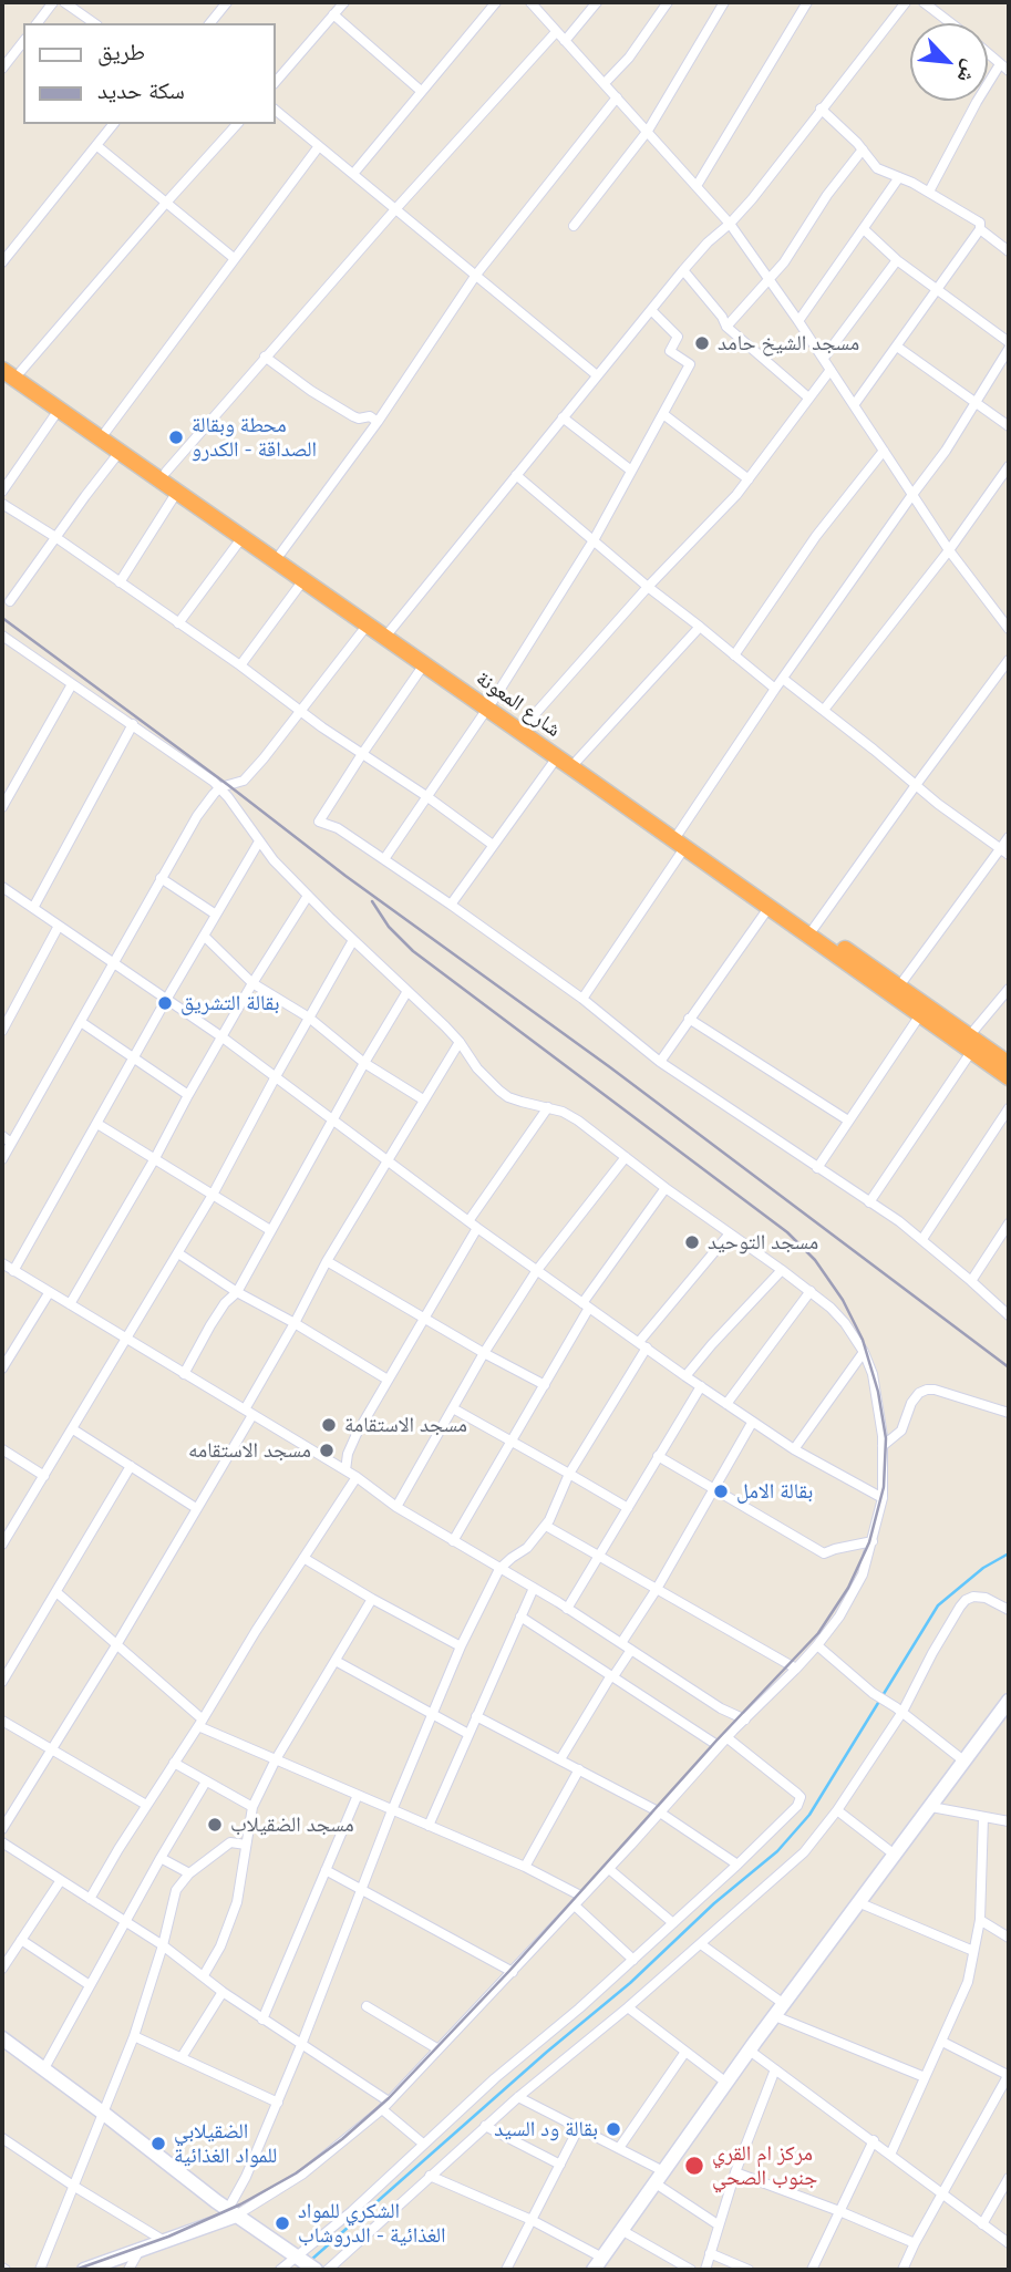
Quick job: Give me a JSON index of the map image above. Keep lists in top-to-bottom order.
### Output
{
  "streets": {
    "highway": ["شارع المعونة"]
  },
  "places": [
    "مسجد الشيخ حامد",
    "محطة وبقالة الصداقة - الكدرو",
    "بقالة التشريق",
    "مسجد التوحيد",
    "مسجد الاستقامة",
    "مسجد الاستقامه",
    "بقالة الامل",
    "مسجد الضقيلاب",
    "بقالة ود السيد",
    "الضقيلابي للمواد الغذائية",
    "مركز ام القري جنوب الصحي",
    "الشكري للمواد الغذائية - الدروشاب"
  ],
  "legend": ["طريق", "سكة حديد"],
  "north": "bottom right"
}
